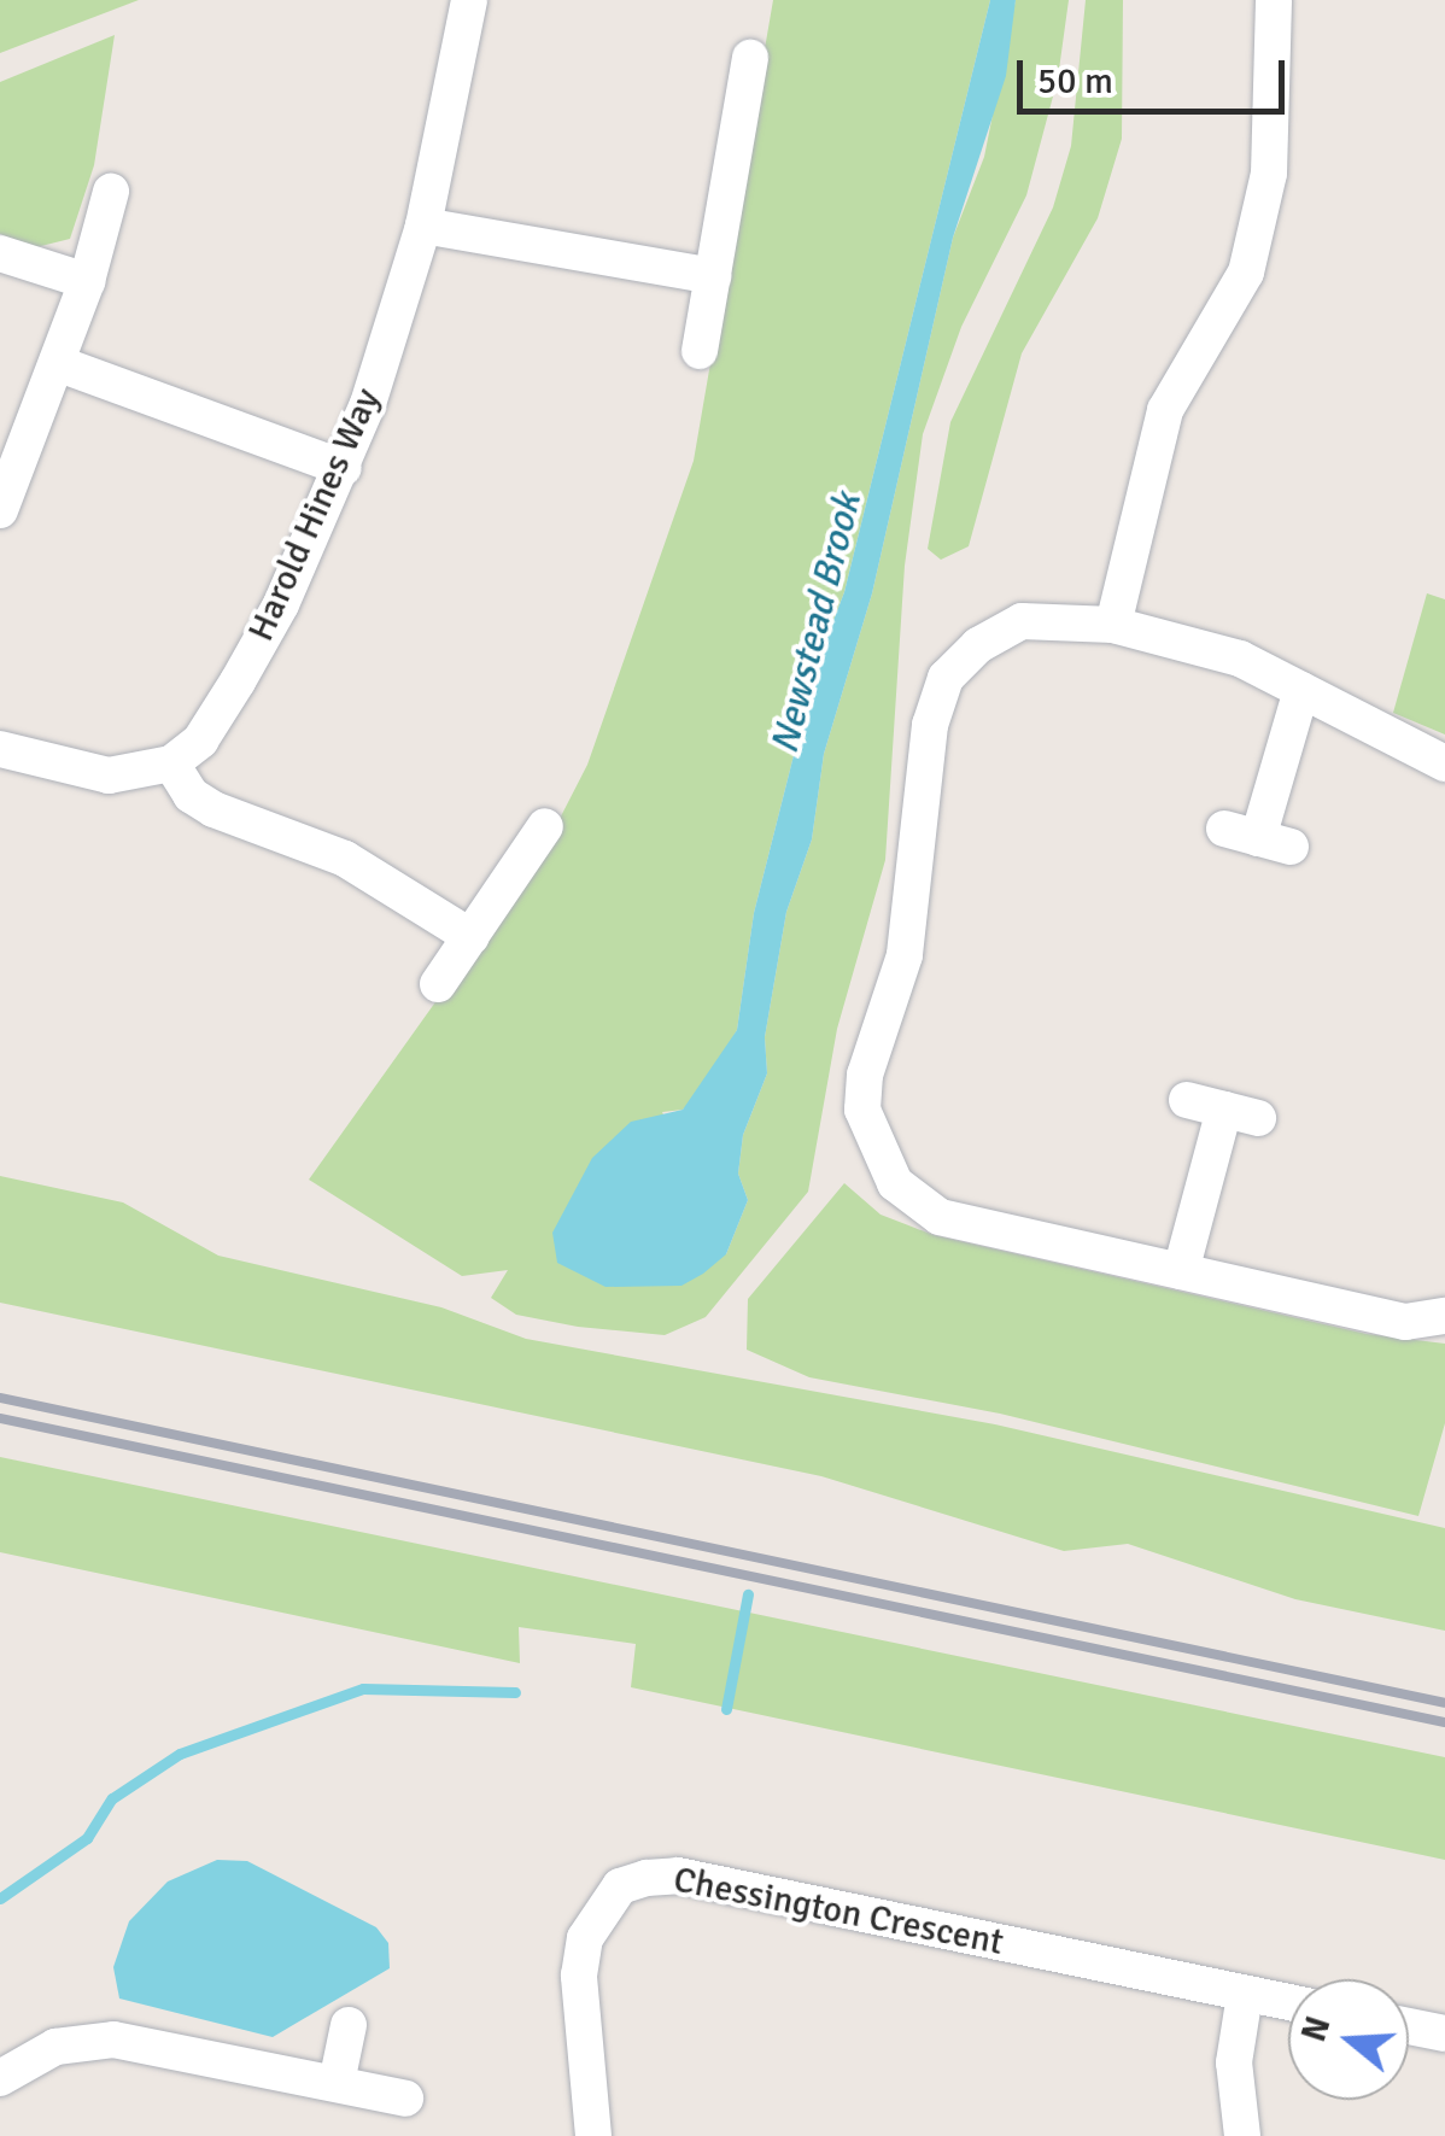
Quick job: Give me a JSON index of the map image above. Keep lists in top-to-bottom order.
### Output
{
  "streets": {
    "street": ["Harold Hines Way", "Chessington Crescent"]
  },
  "water": ["Newstead Brook"],
  "scale_bar": "50 m",
  "north": "left"
}
